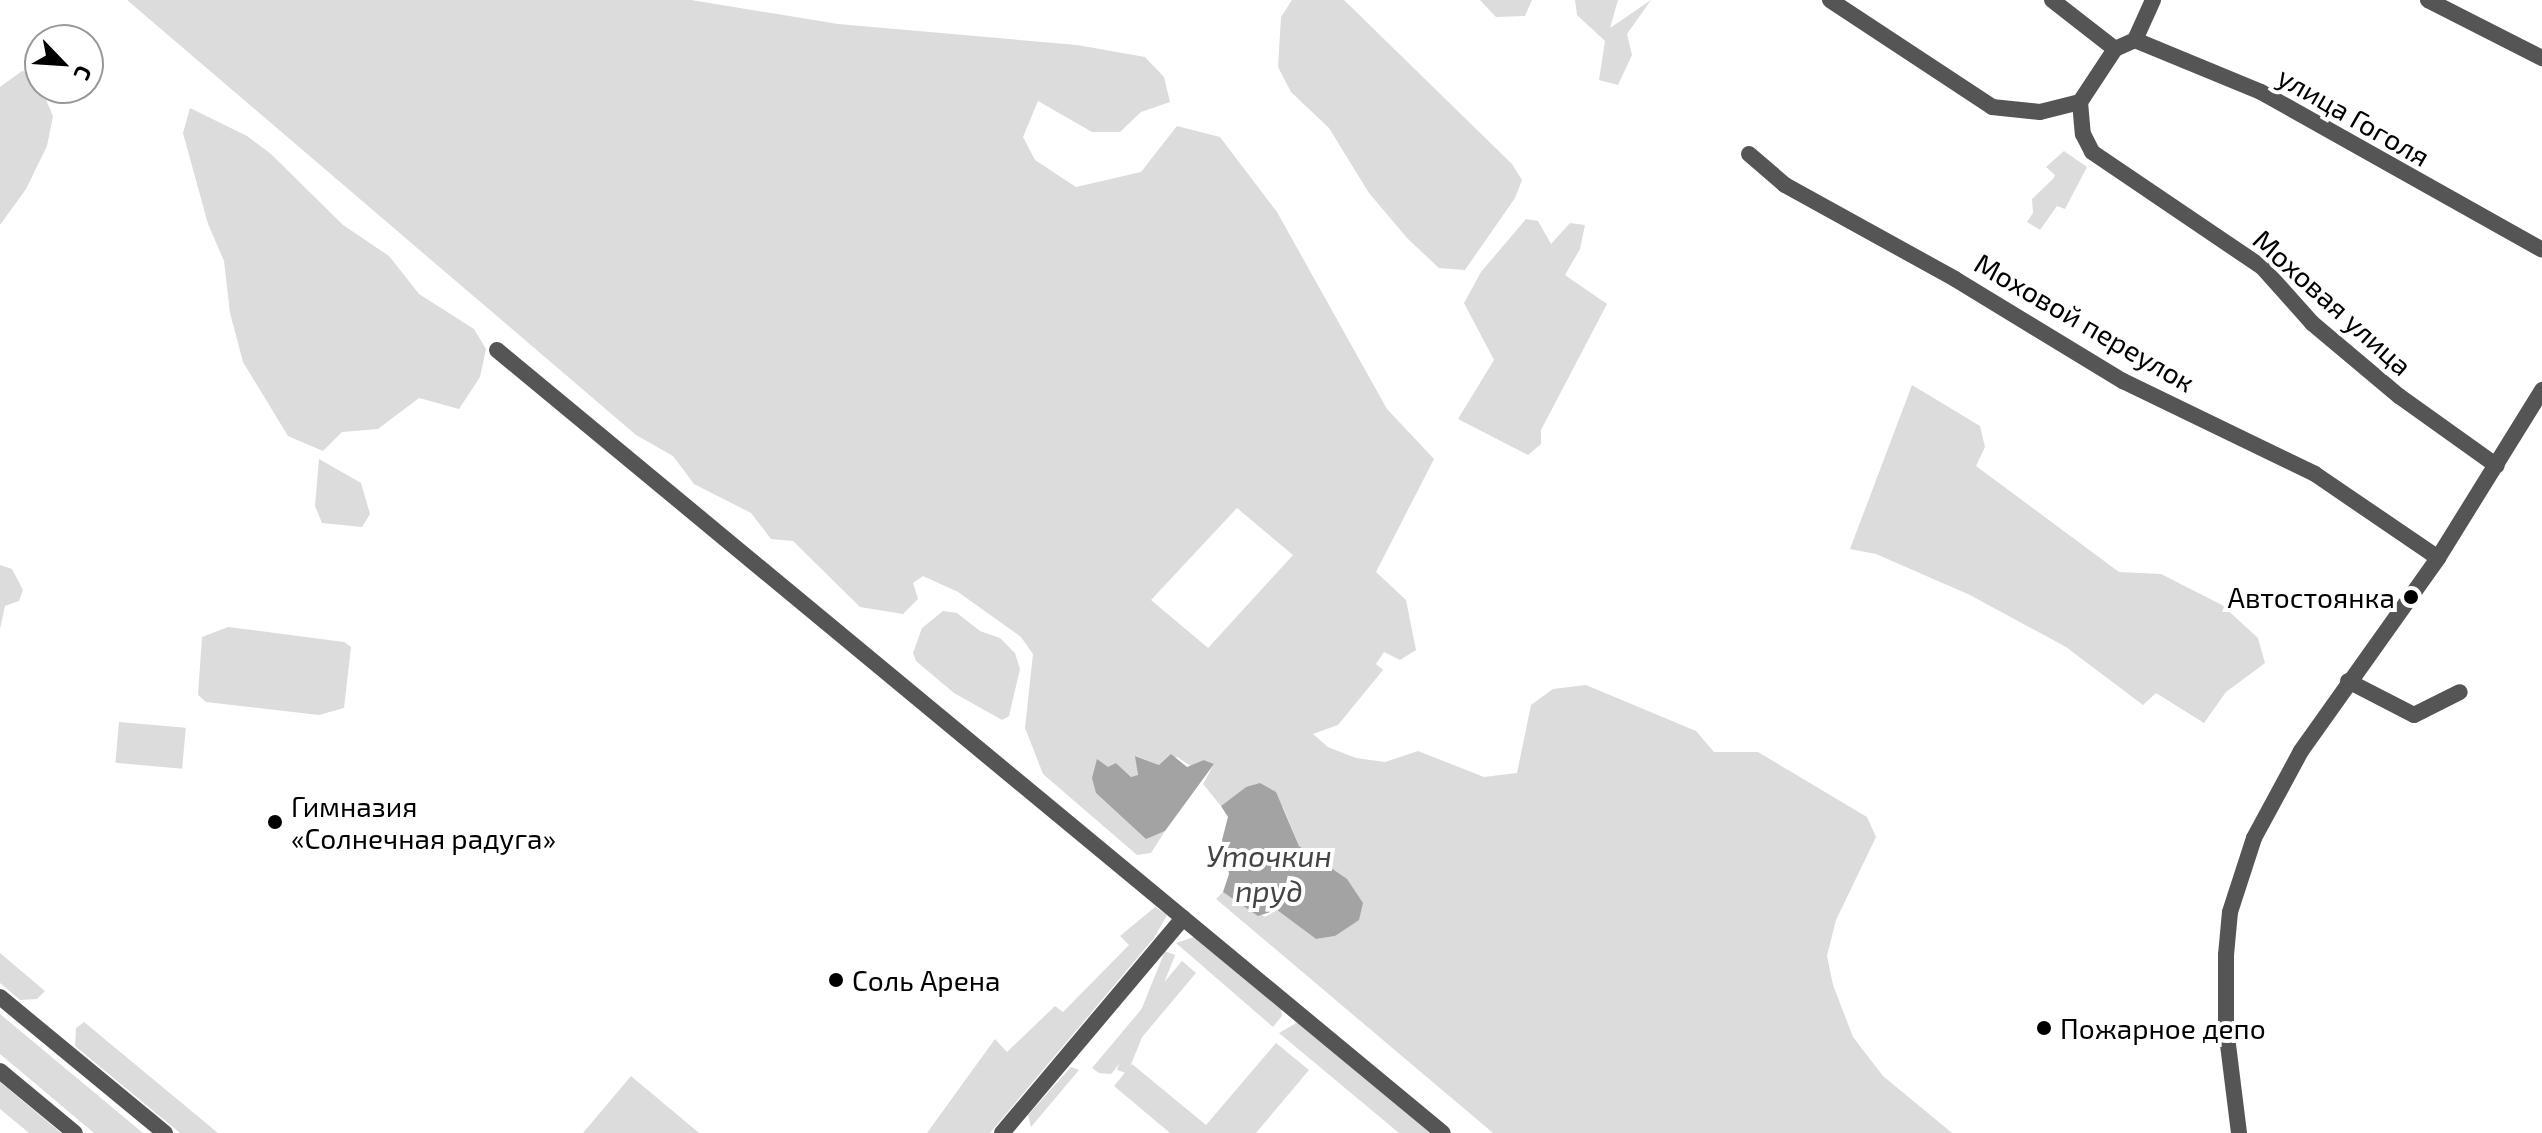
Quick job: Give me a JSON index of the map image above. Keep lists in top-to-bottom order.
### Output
{
  "streets": {
    "street": ["улица Гоголя", "Моховая улица", "Моховой переулок"]
  },
  "water": ["Уточкин пруд"],
  "places": [
    "Автостоянка",
    "Гимназия «Солнечная радуга»",
    "Соль Арена",
    "Пожарное депо"
  ],
  "north": "bottom right"
}
